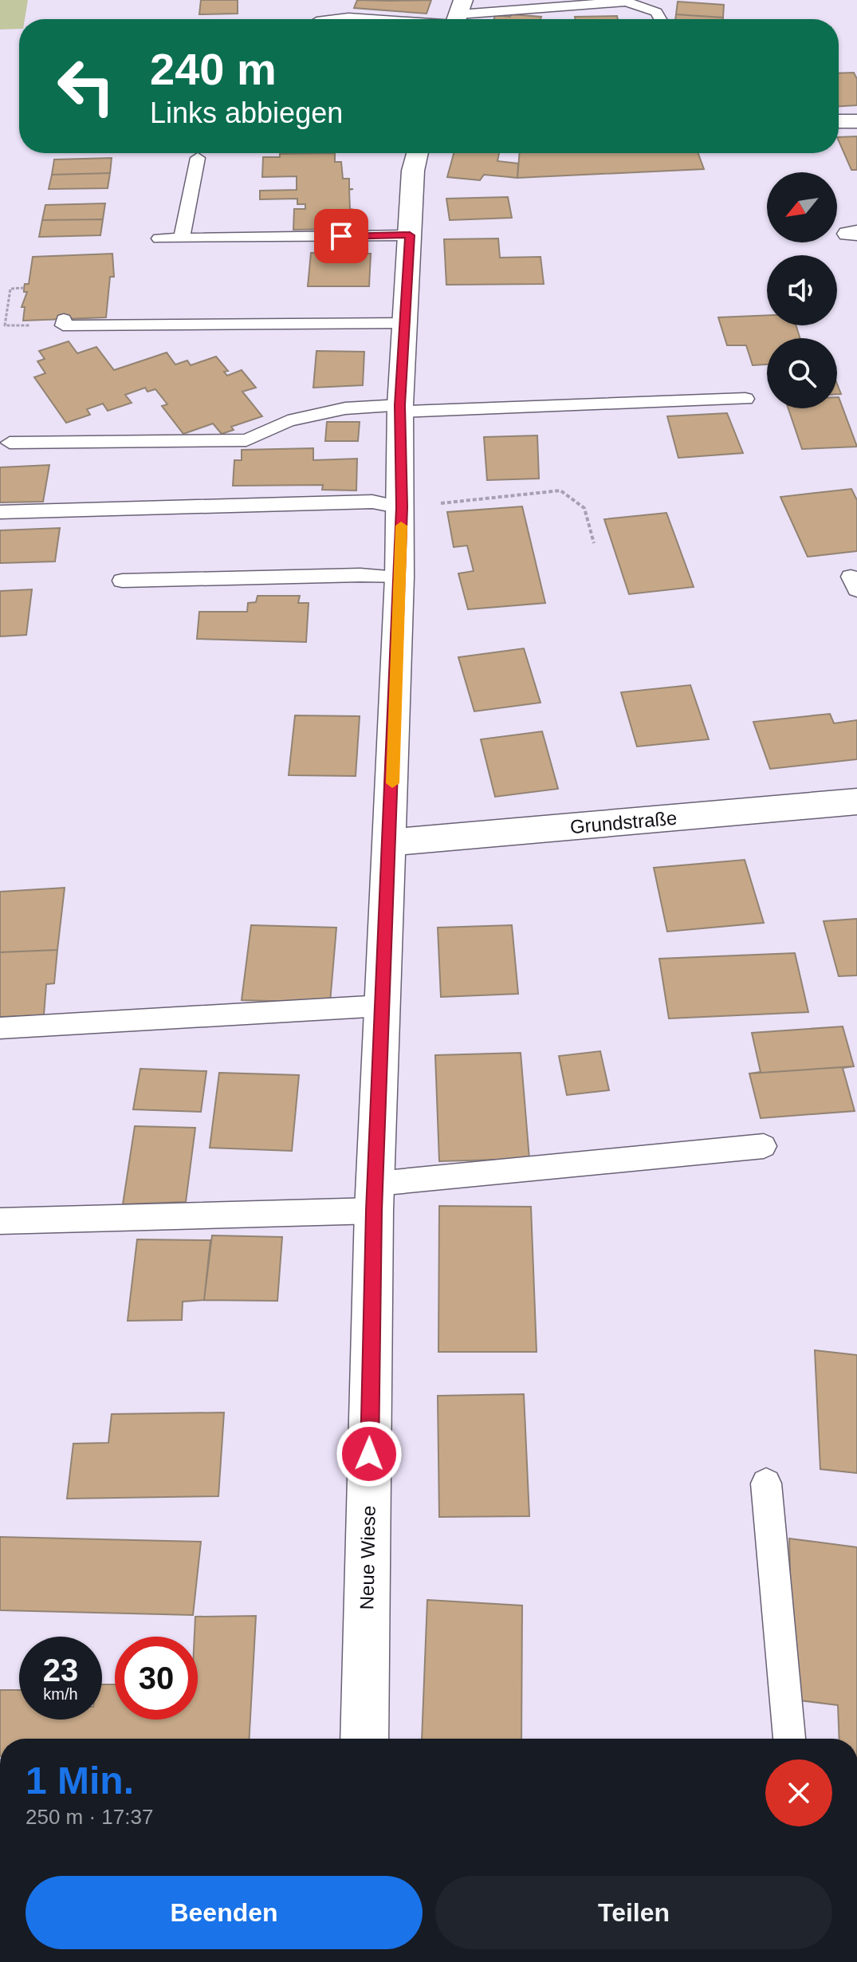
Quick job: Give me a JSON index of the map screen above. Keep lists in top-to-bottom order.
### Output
{
  "streets": {
    "street": ["Grundstraße", "Neue Wiese"]
  },
  "crossings": [
    ["Grundstraße", "Neue Wiese"]
  ],
  "north": "bottom left",
  "page": {
    "turn": ["240 m", "Links abbiegen"],
    "speed": "23 km/h",
    "limit": "30",
    "heading": ["1 Min.", "250 m · 17:37"],
    "buttons": ["Beenden", "Teilen"]
  }
}
